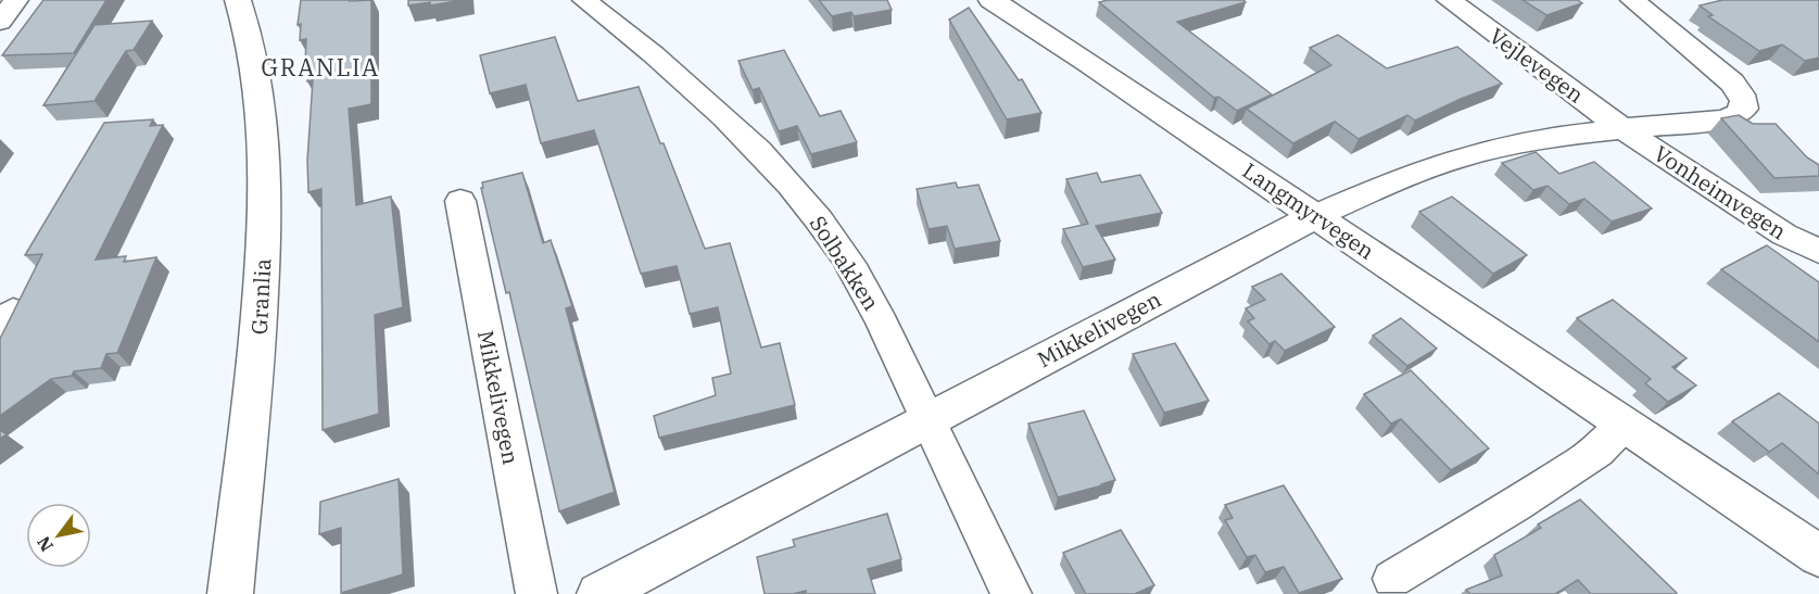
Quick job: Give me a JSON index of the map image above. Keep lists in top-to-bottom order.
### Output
{
  "streets": {
    "street": [
      "Vejlevegen",
      "Vonheimvegen",
      "Langmyrvegen",
      "Solbakken",
      "Granlia",
      "Mikkelivegen"
    ]
  },
  "crossings": [
    ["Vejlevegen", "Vonheimvegen"],
    ["Vejlevegen", "Mikkelivegen"],
    ["Vonheimvegen", "Mikkelivegen"],
    ["Langmyrvegen", "Mikkelivegen"],
    ["Solbakken", "Mikkelivegen"]
  ],
  "districts": ["GRANLIA"],
  "north": "bottom left"
}
